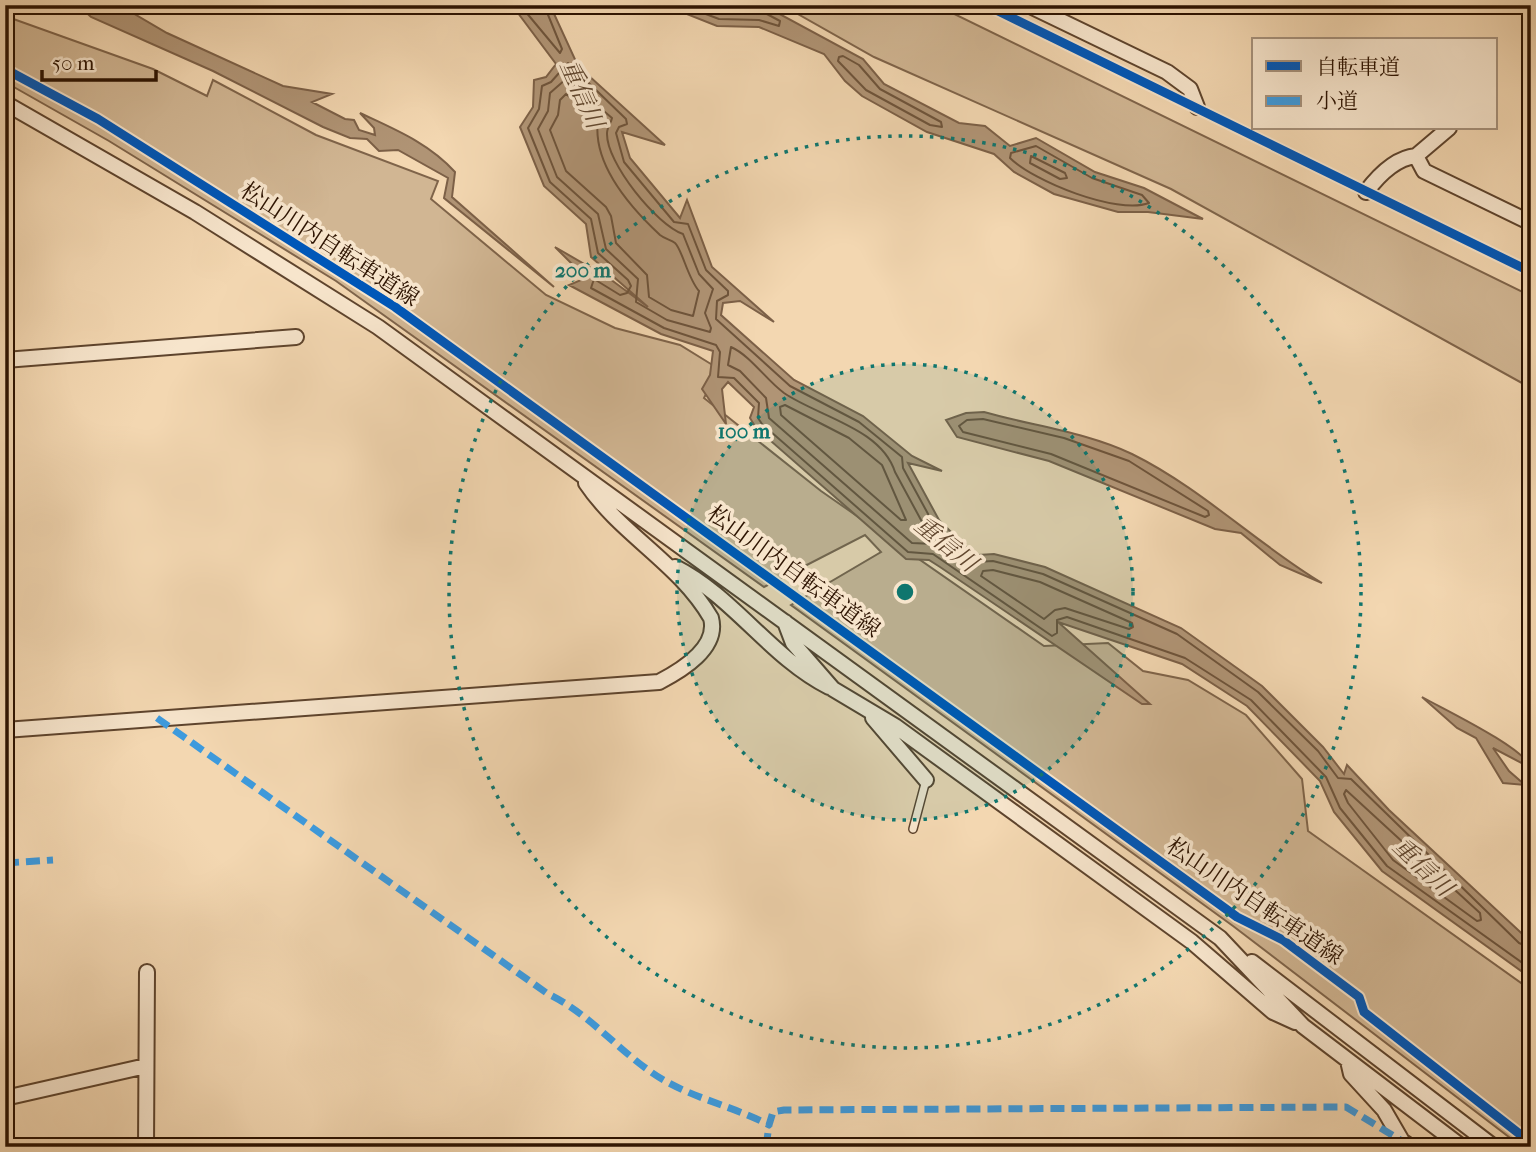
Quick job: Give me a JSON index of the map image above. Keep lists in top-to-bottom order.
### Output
{
  "streets": {
    "cycle path": ["松山川内自転車道線"]
  },
  "water": ["重信川"],
  "legend": ["自転車道", "小道"],
  "scale_bar": "50 m",
  "rings": ["200 m", "100 m"]
}
